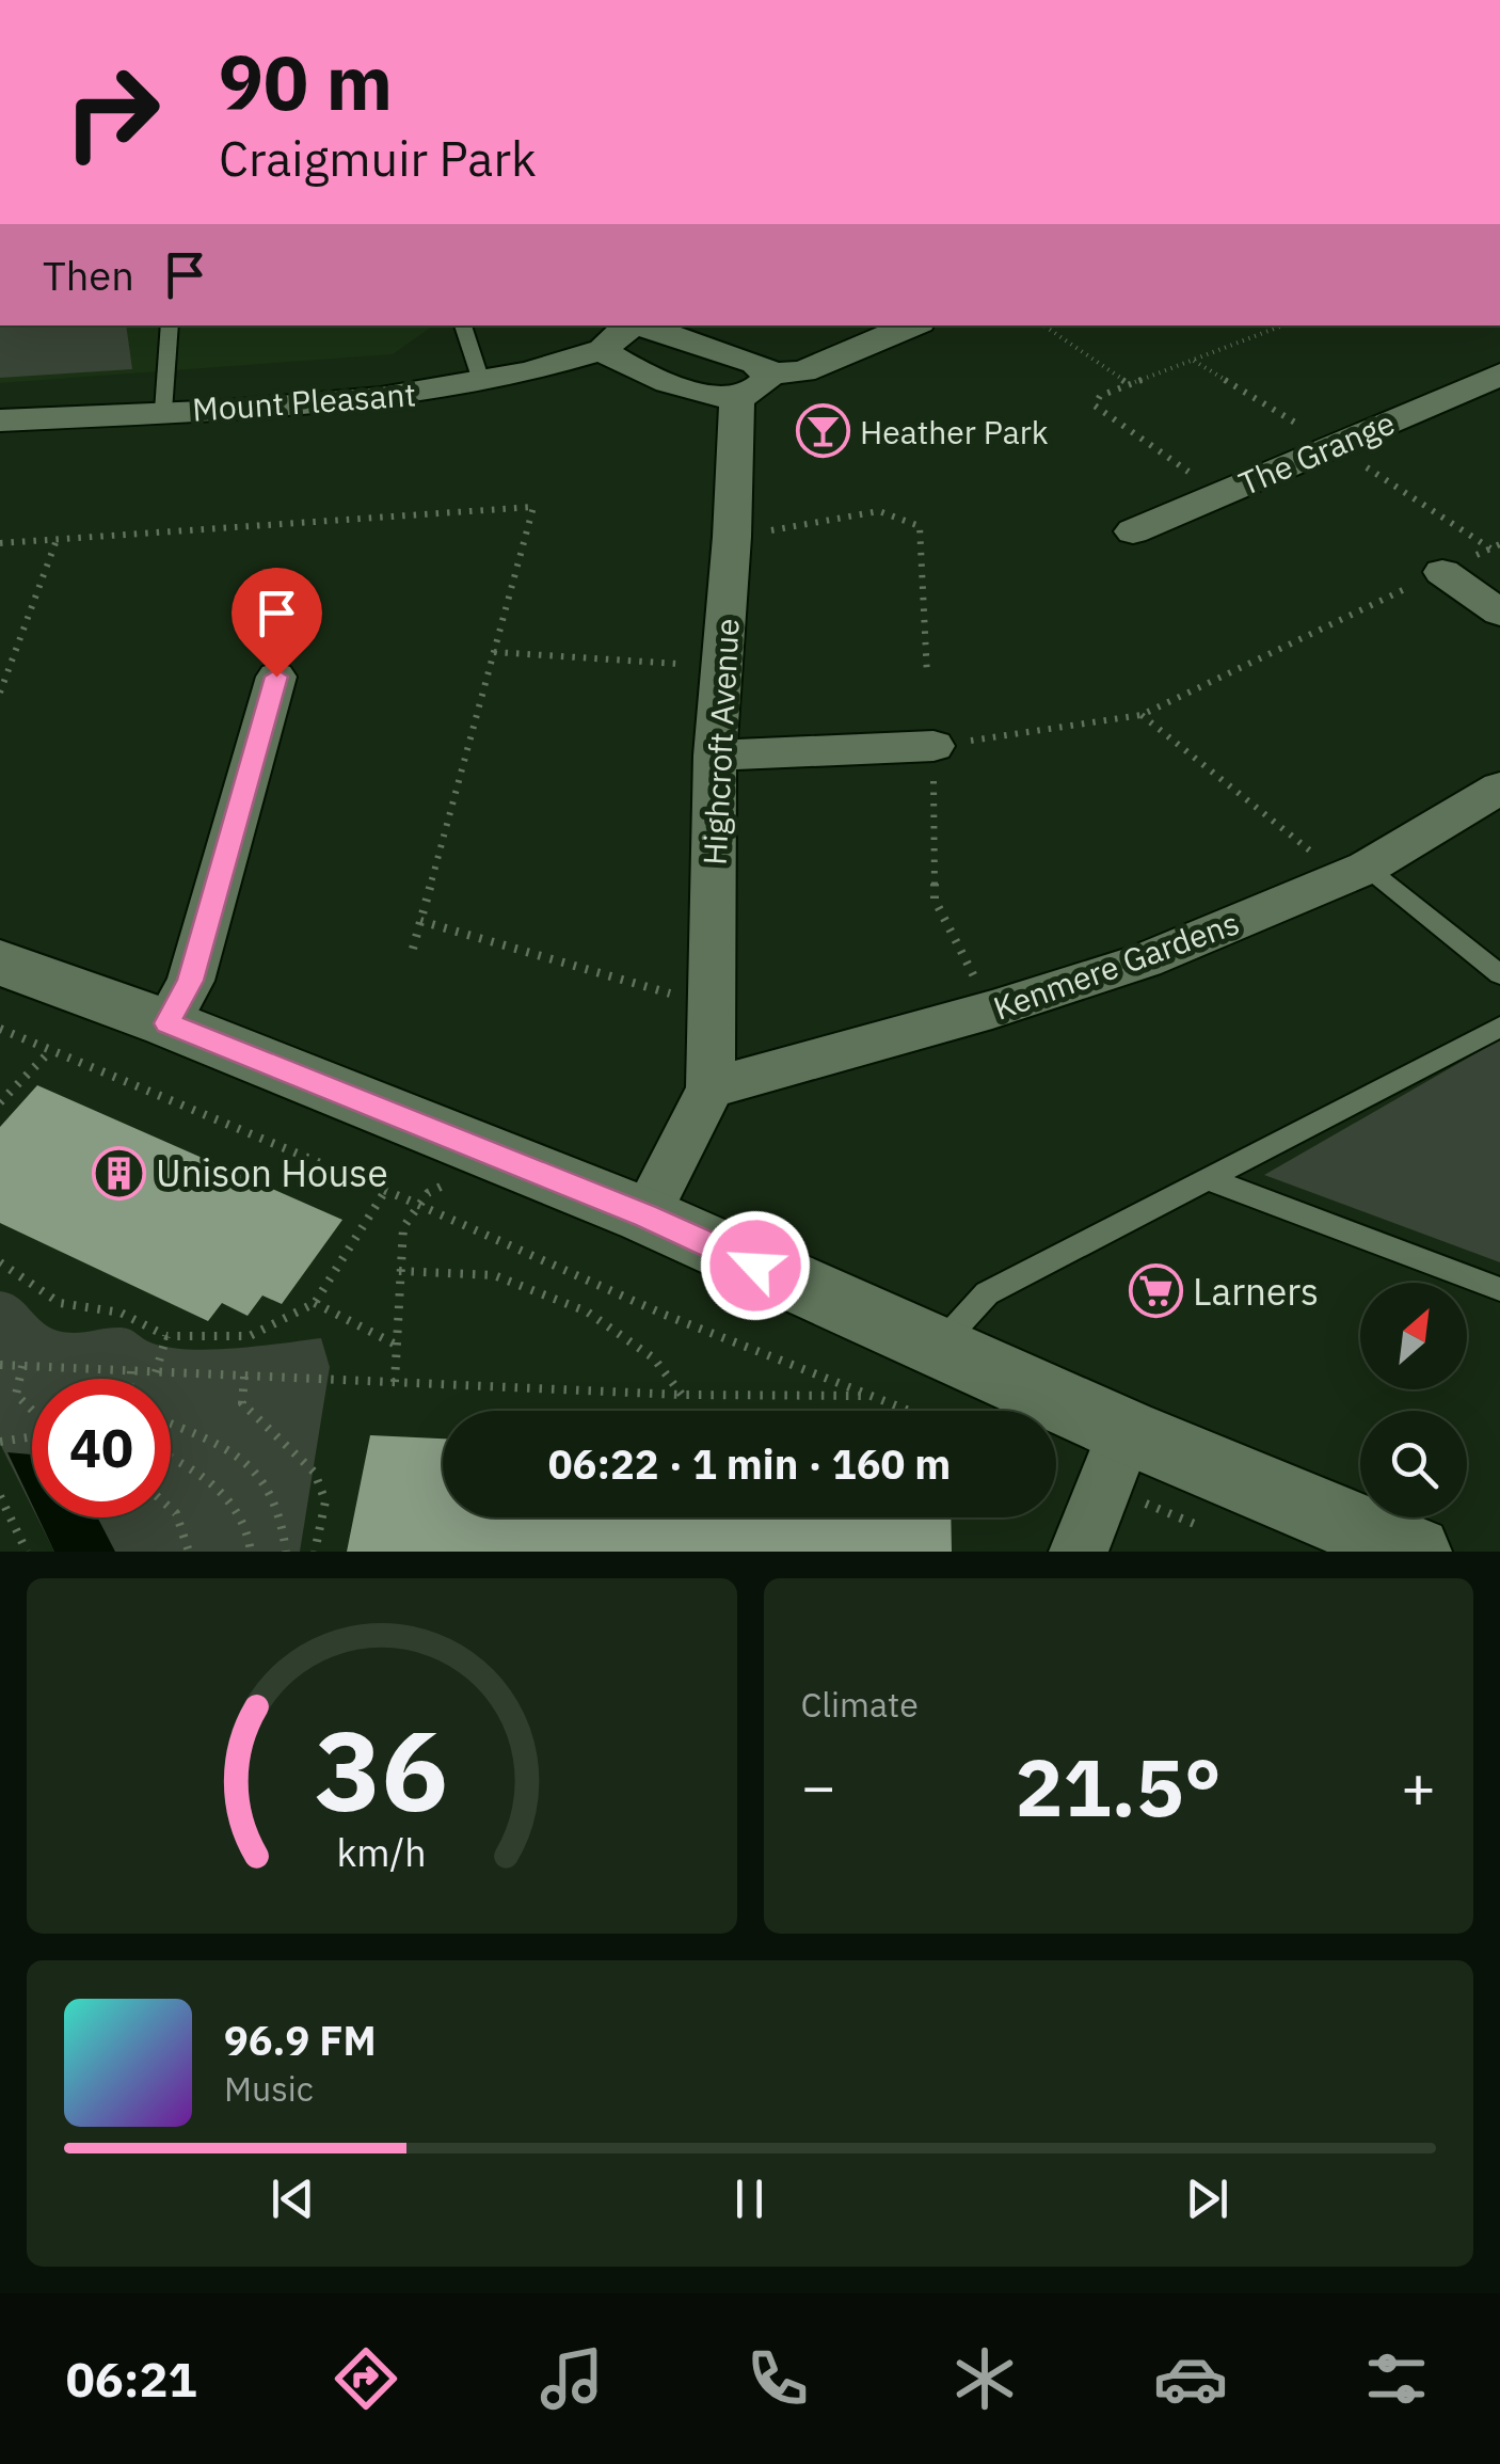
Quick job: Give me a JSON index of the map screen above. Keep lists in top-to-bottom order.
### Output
{
  "streets": {
    "street": [
      "Mount Pleasant",
      "The Grange",
      "Highcroft Avenue",
      "Kenmere Gardens"
    ]
  },
  "crossings": [
    ["Highcroft Avenue", "Kenmere Gardens"]
  ],
  "places": {
    "bar": ["Heather Park"],
    "building": ["Unison House"],
    "supermarket": ["Larners"]
  },
  "north": "top right",
  "page": {
    "turn": ["90 m", "Craigmuir Park"],
    "then": "Then",
    "limit": "40",
    "trip": "06:22 · 1 min · 160 m",
    "tile": "Climate",
    "heat": ["−", "21.5°", "+"],
    "song": ["96.9 FM", "Music"],
    "tabs": "06:21",
    "gauge": ["36", "km/h"]
  }
}
